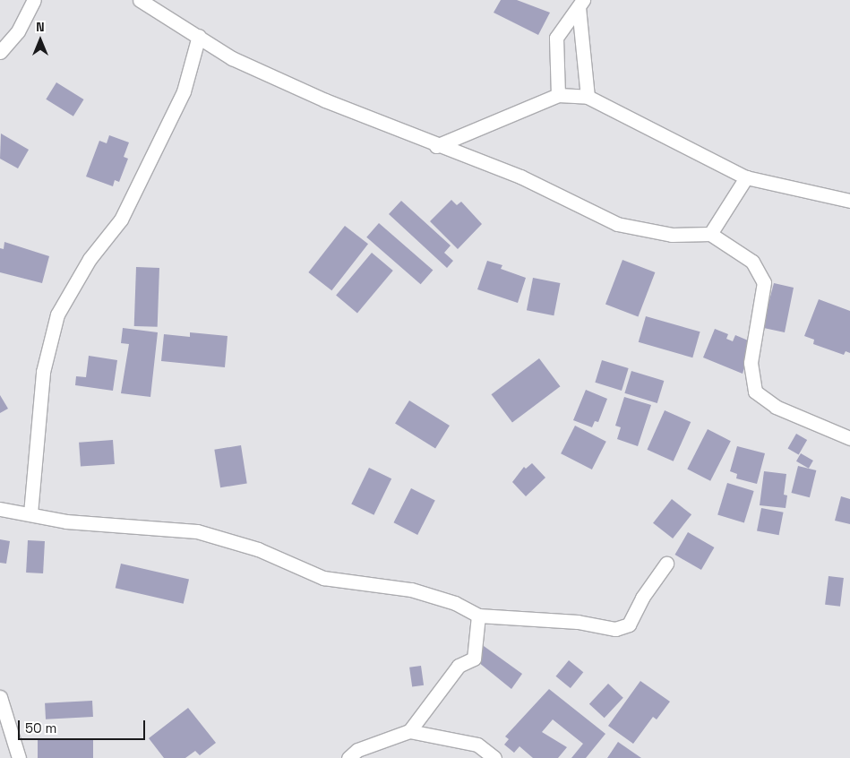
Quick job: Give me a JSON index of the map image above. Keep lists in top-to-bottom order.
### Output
{
  "scale_bar": "50 m",
  "north": "top"
}
